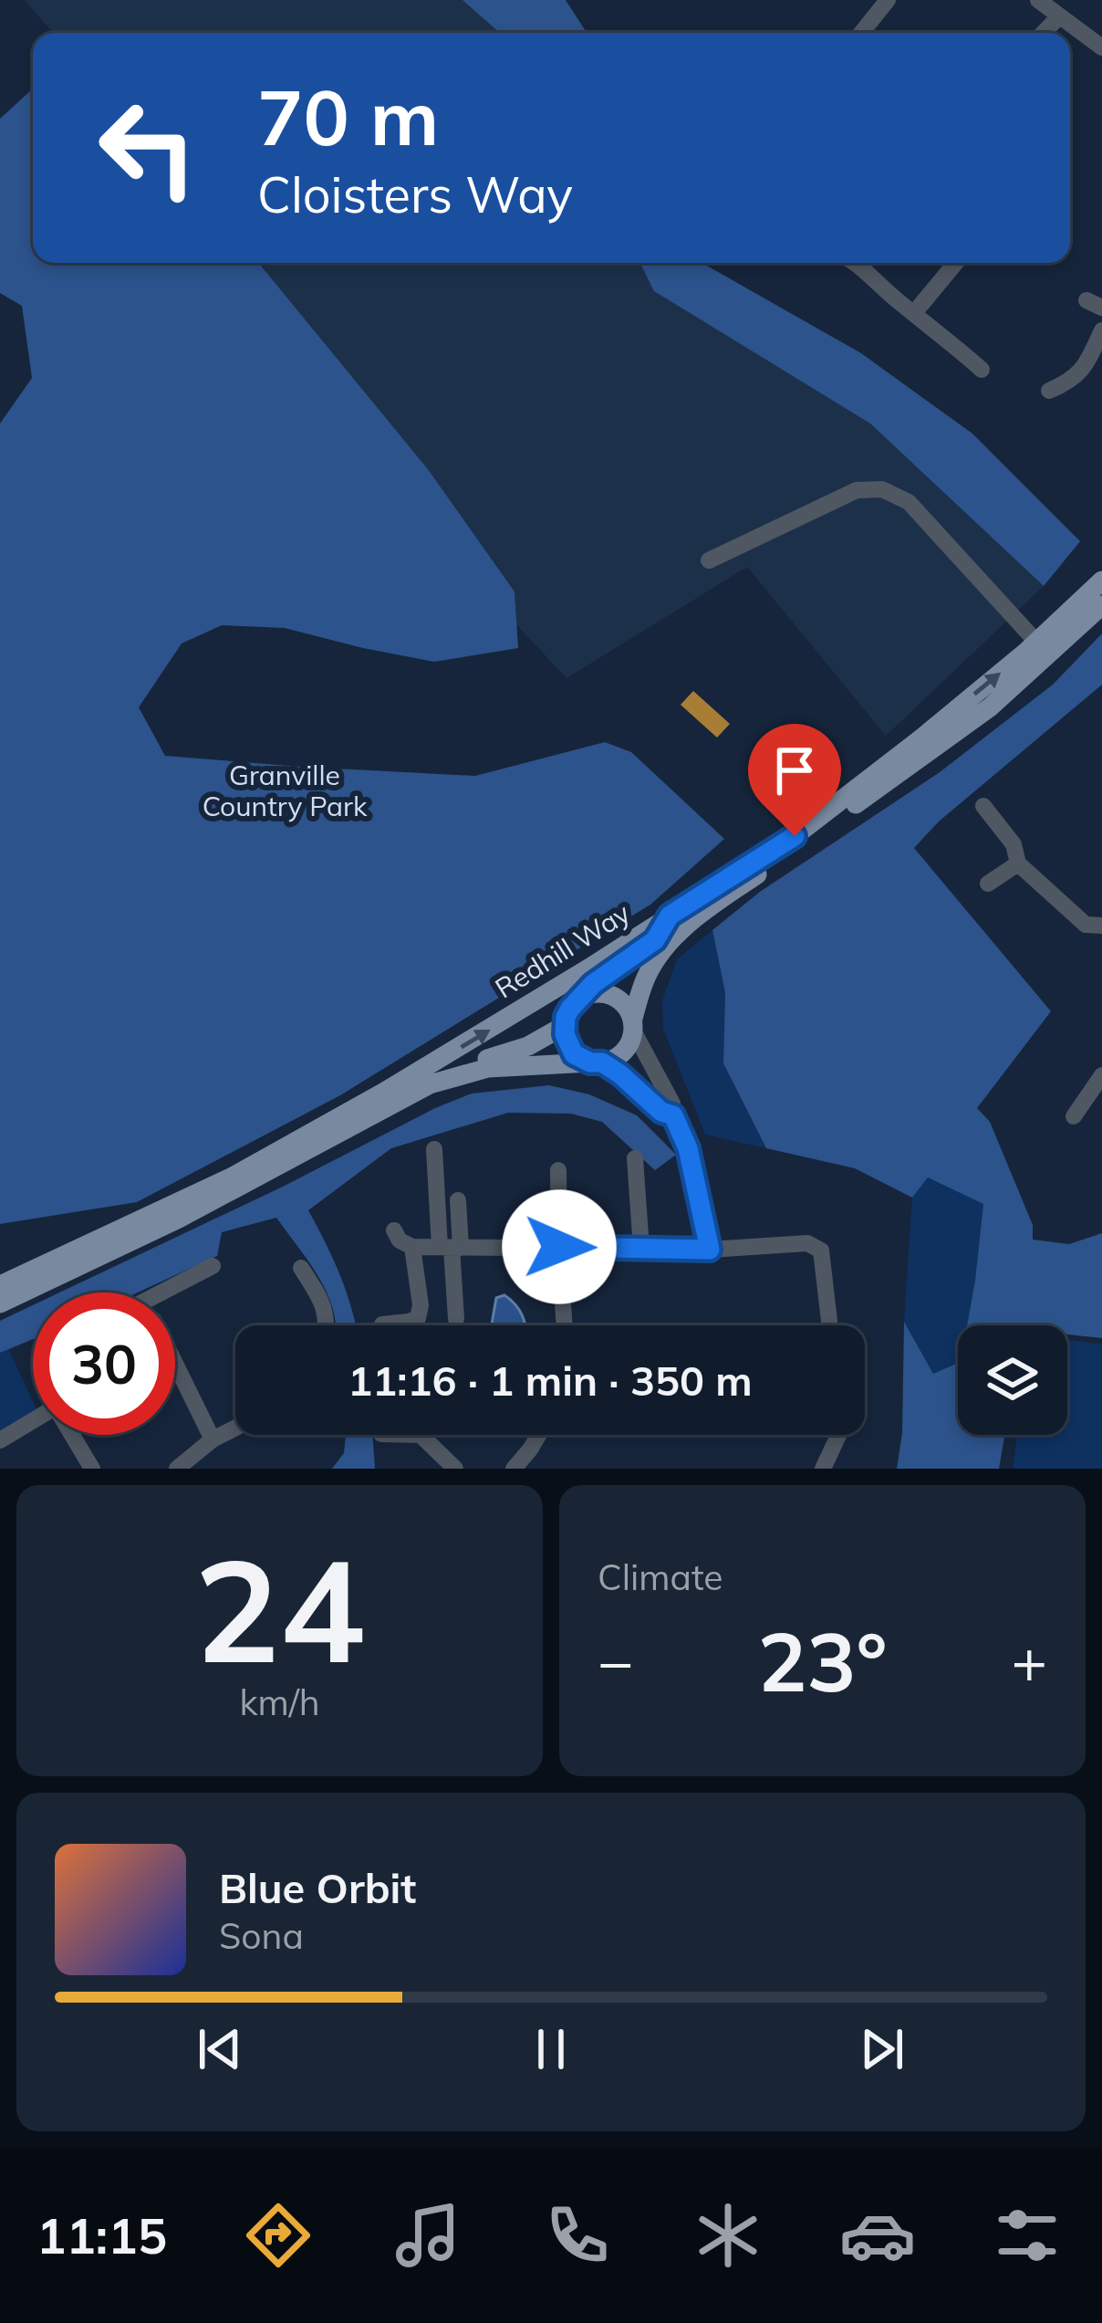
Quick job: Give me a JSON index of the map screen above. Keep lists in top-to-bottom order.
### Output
{
  "streets": {
    "main road": ["Redhill Way"]
  },
  "parks": ["Granville Country Park"],
  "page": {
    "turn": ["70 m", "Cloisters Way"],
    "limit": "30",
    "trip": "11:16 · 1 min · 350 m",
    "tile": [
      ["24", "km/h"],
      "Climate"
    ],
    "heat": ["−", "23°", "+"],
    "song": ["Blue Orbit", "Sona"],
    "tabs": "11:15"
  }
}
